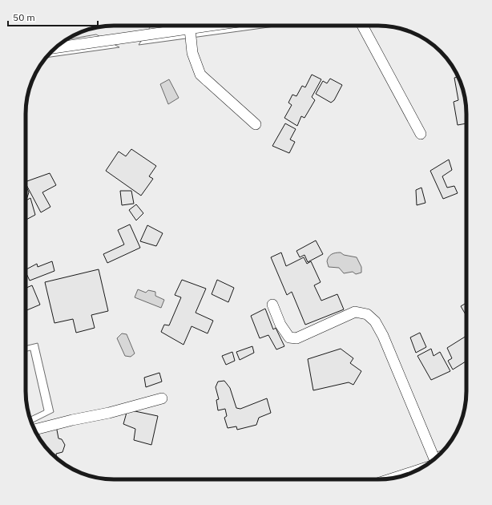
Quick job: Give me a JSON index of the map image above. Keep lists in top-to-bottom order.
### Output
{
  "scale_bar": "50 m"
}
